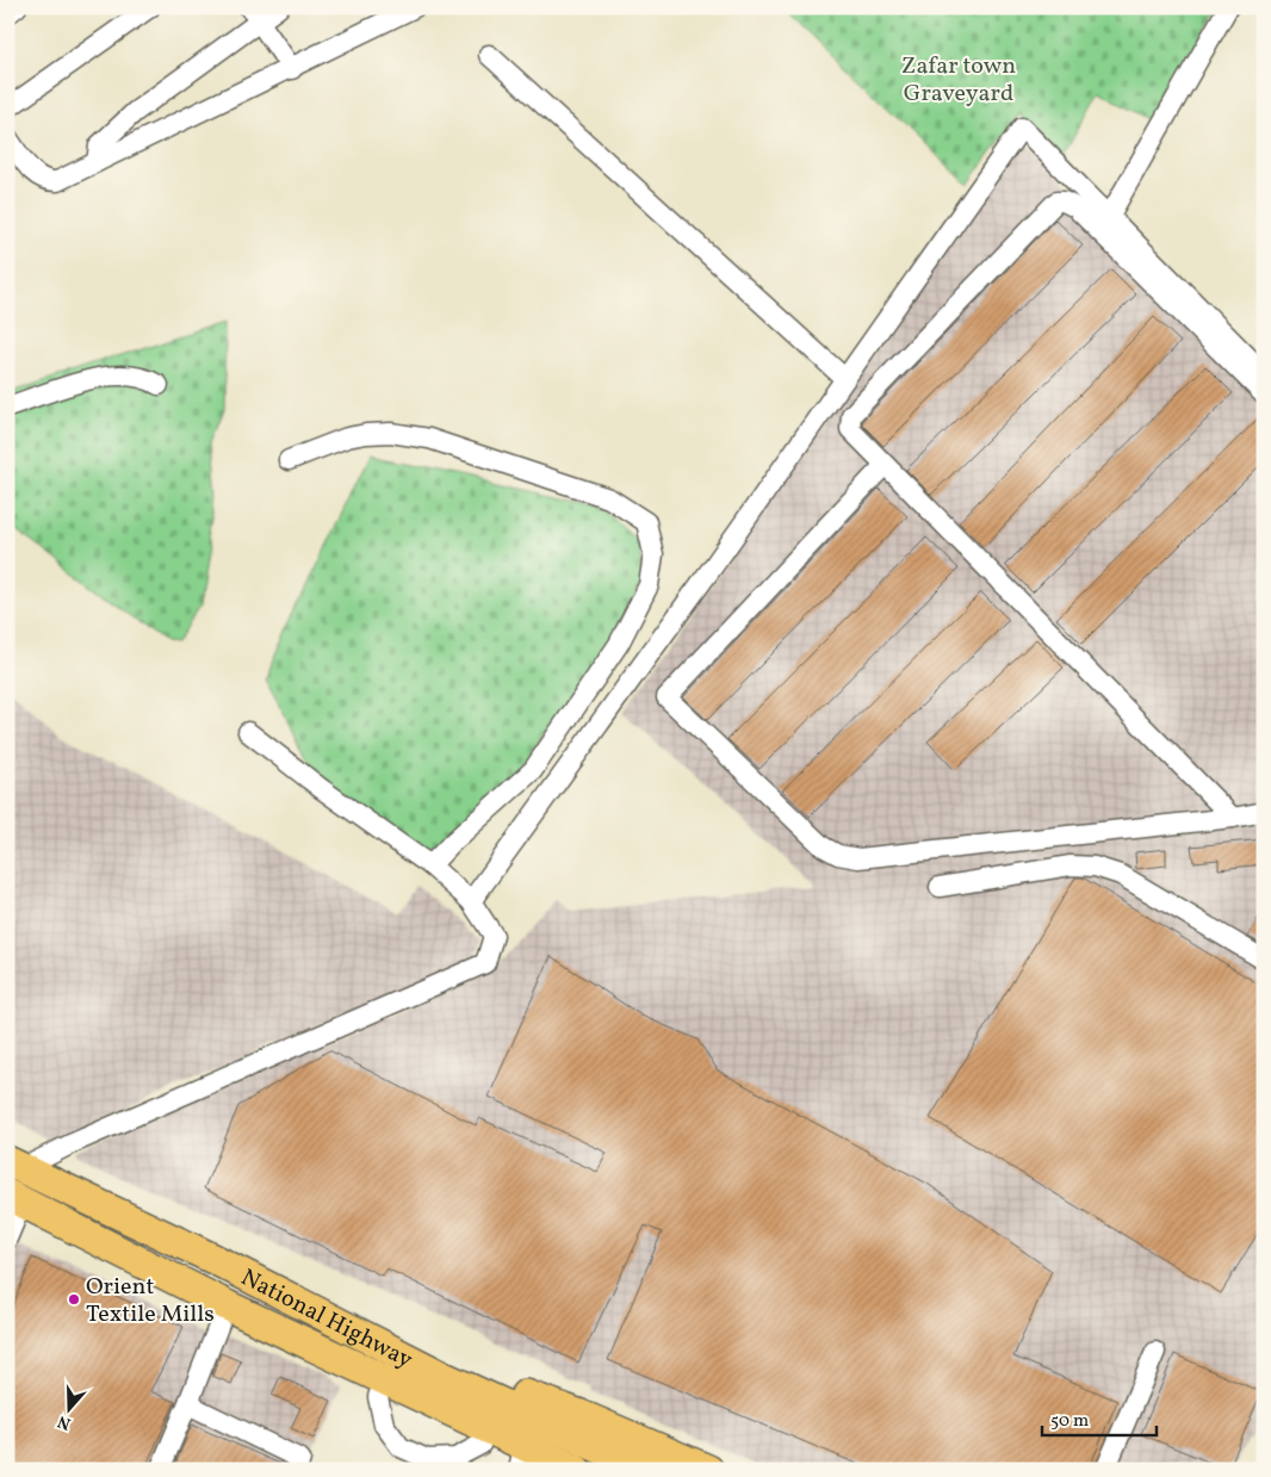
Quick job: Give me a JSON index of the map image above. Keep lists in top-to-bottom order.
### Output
{
  "streets": {
    "highway": ["National Highway"]
  },
  "parks": ["Zafar town Graveyard"],
  "places": ["Orient Textile Mills"],
  "scale_bar": "50 m",
  "north": "bottom"
}
